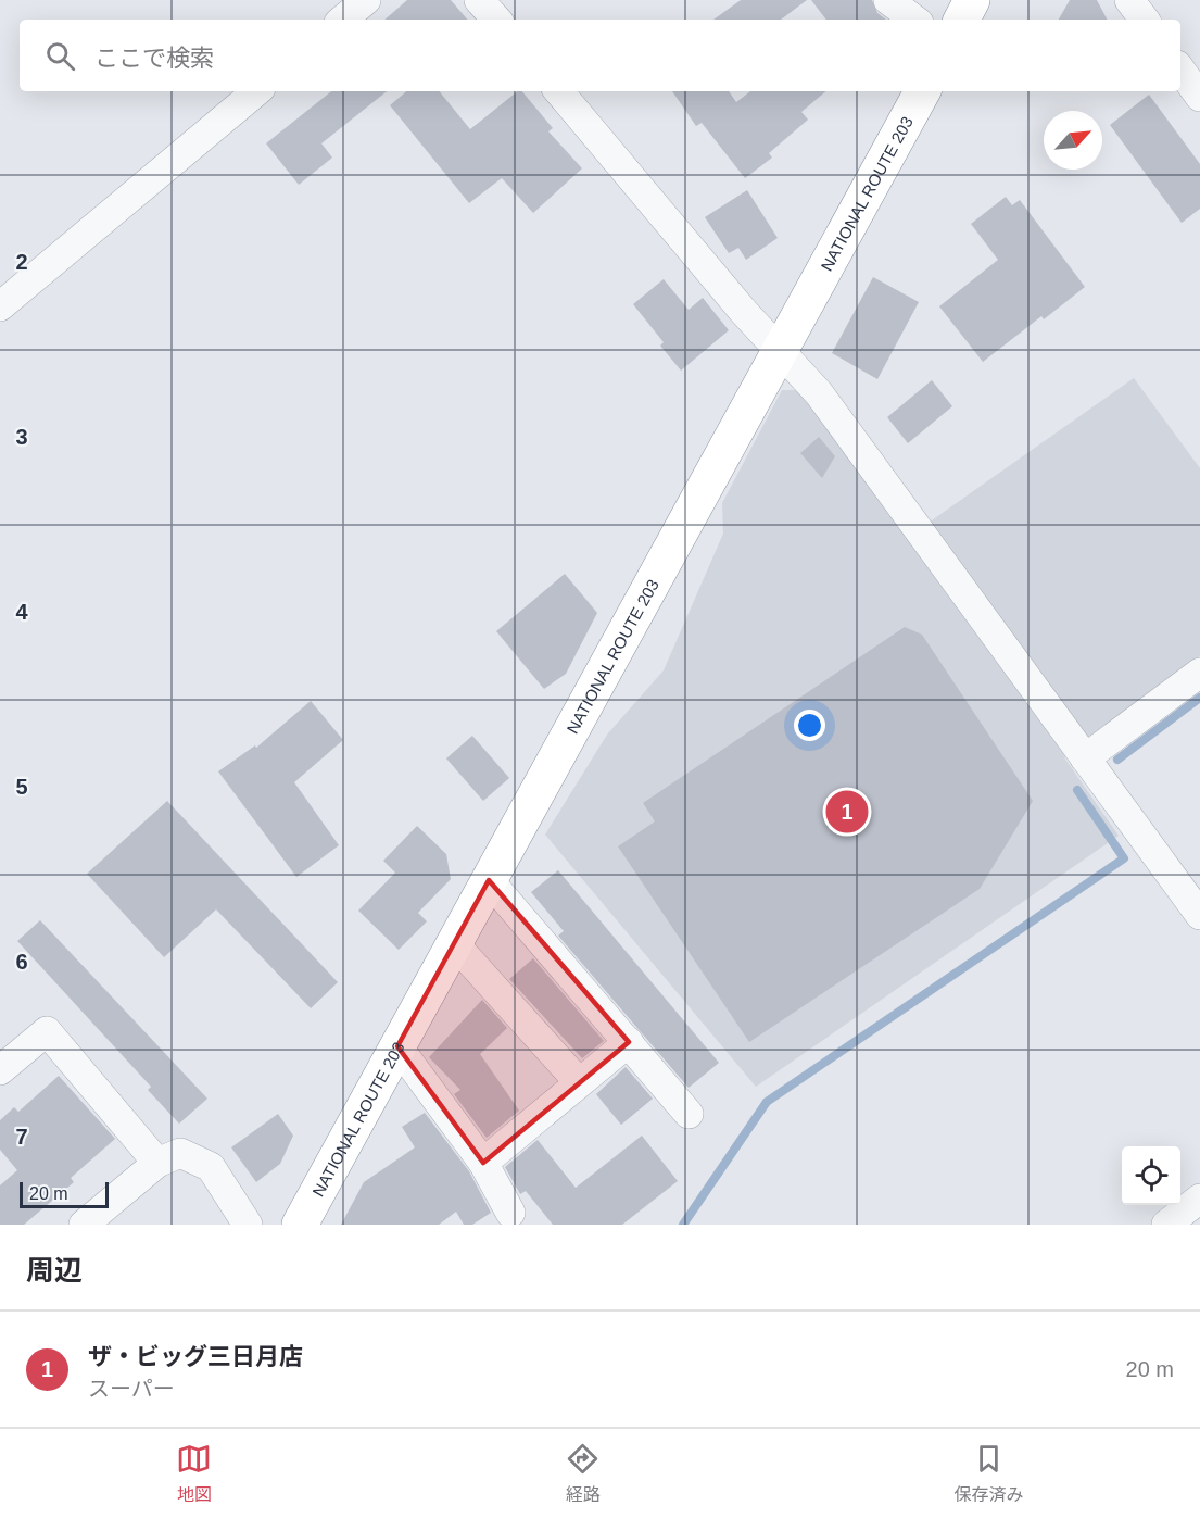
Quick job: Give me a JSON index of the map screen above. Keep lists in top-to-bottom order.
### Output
{
  "streets": {
    "highway": ["NATIONAL ROUTE 203"]
  },
  "scale_bar": "20 m",
  "north": "top right",
  "page": {
    "search": "ここで検索",
    "pins": "1",
    "scale": "20 m",
    "heading": "周辺",
    "list": [
      {
        "mark": "1",
        "name": "ザ・ビッグ三日月店",
        "note": "スーパー",
        "value": "20 m"
      }
    ],
    "nav": ["地図", "経路", "保存済み"]
  },
  "grid": {
    "rows": [
      "2",
      "3",
      "4",
      "5",
      "6",
      "7"
    ]
  }
}
